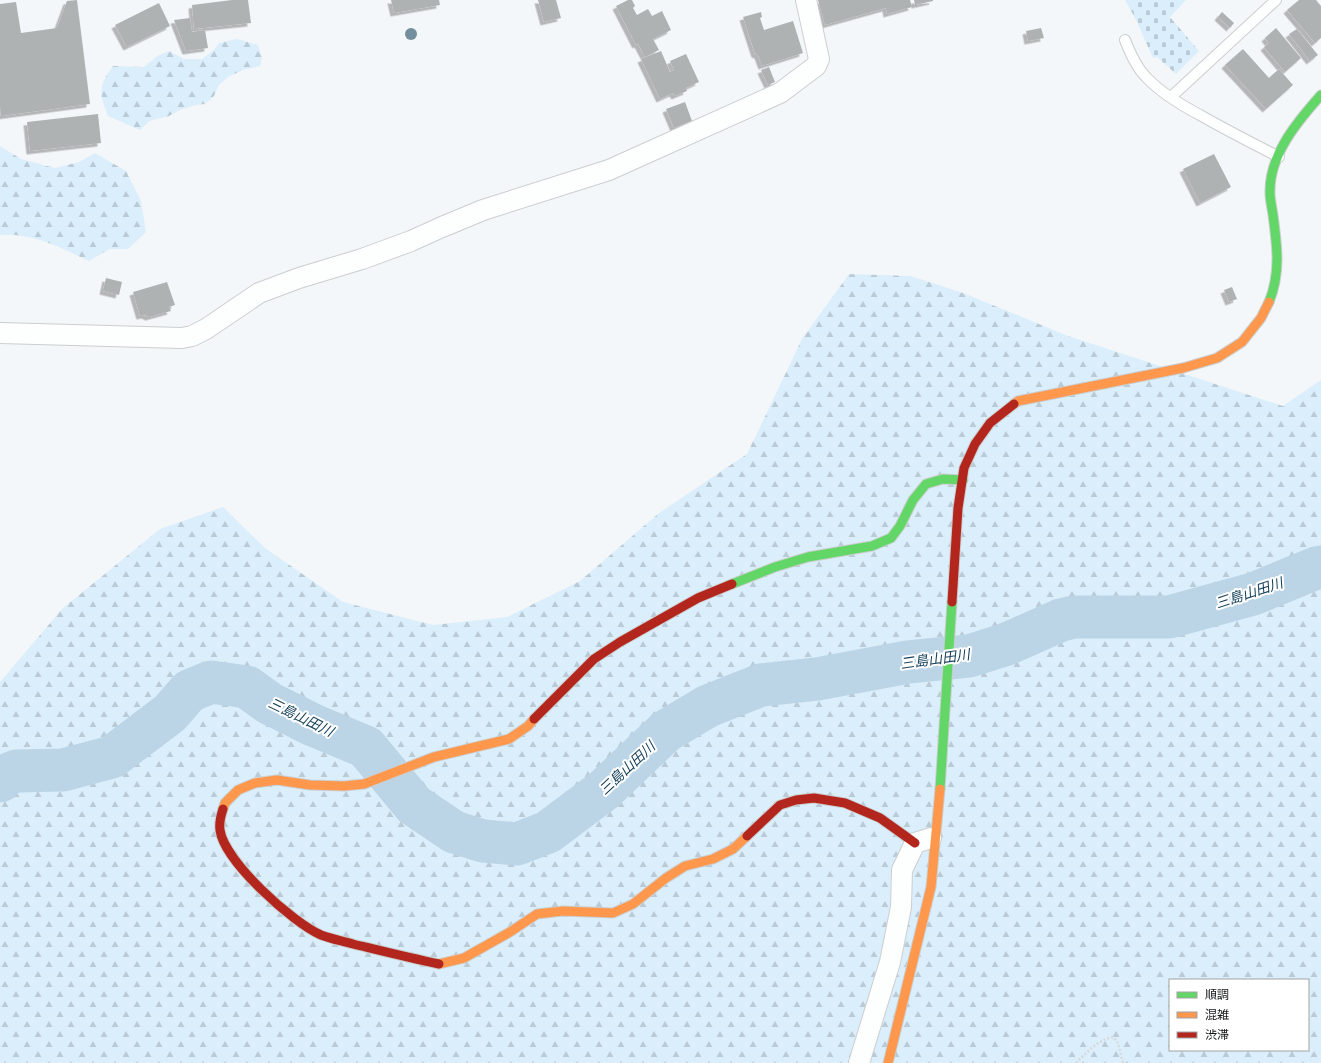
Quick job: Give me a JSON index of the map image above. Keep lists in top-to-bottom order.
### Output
{
  "water": ["三島山田川"],
  "legend": ["順調", "混雑", "渋滞"]
}
